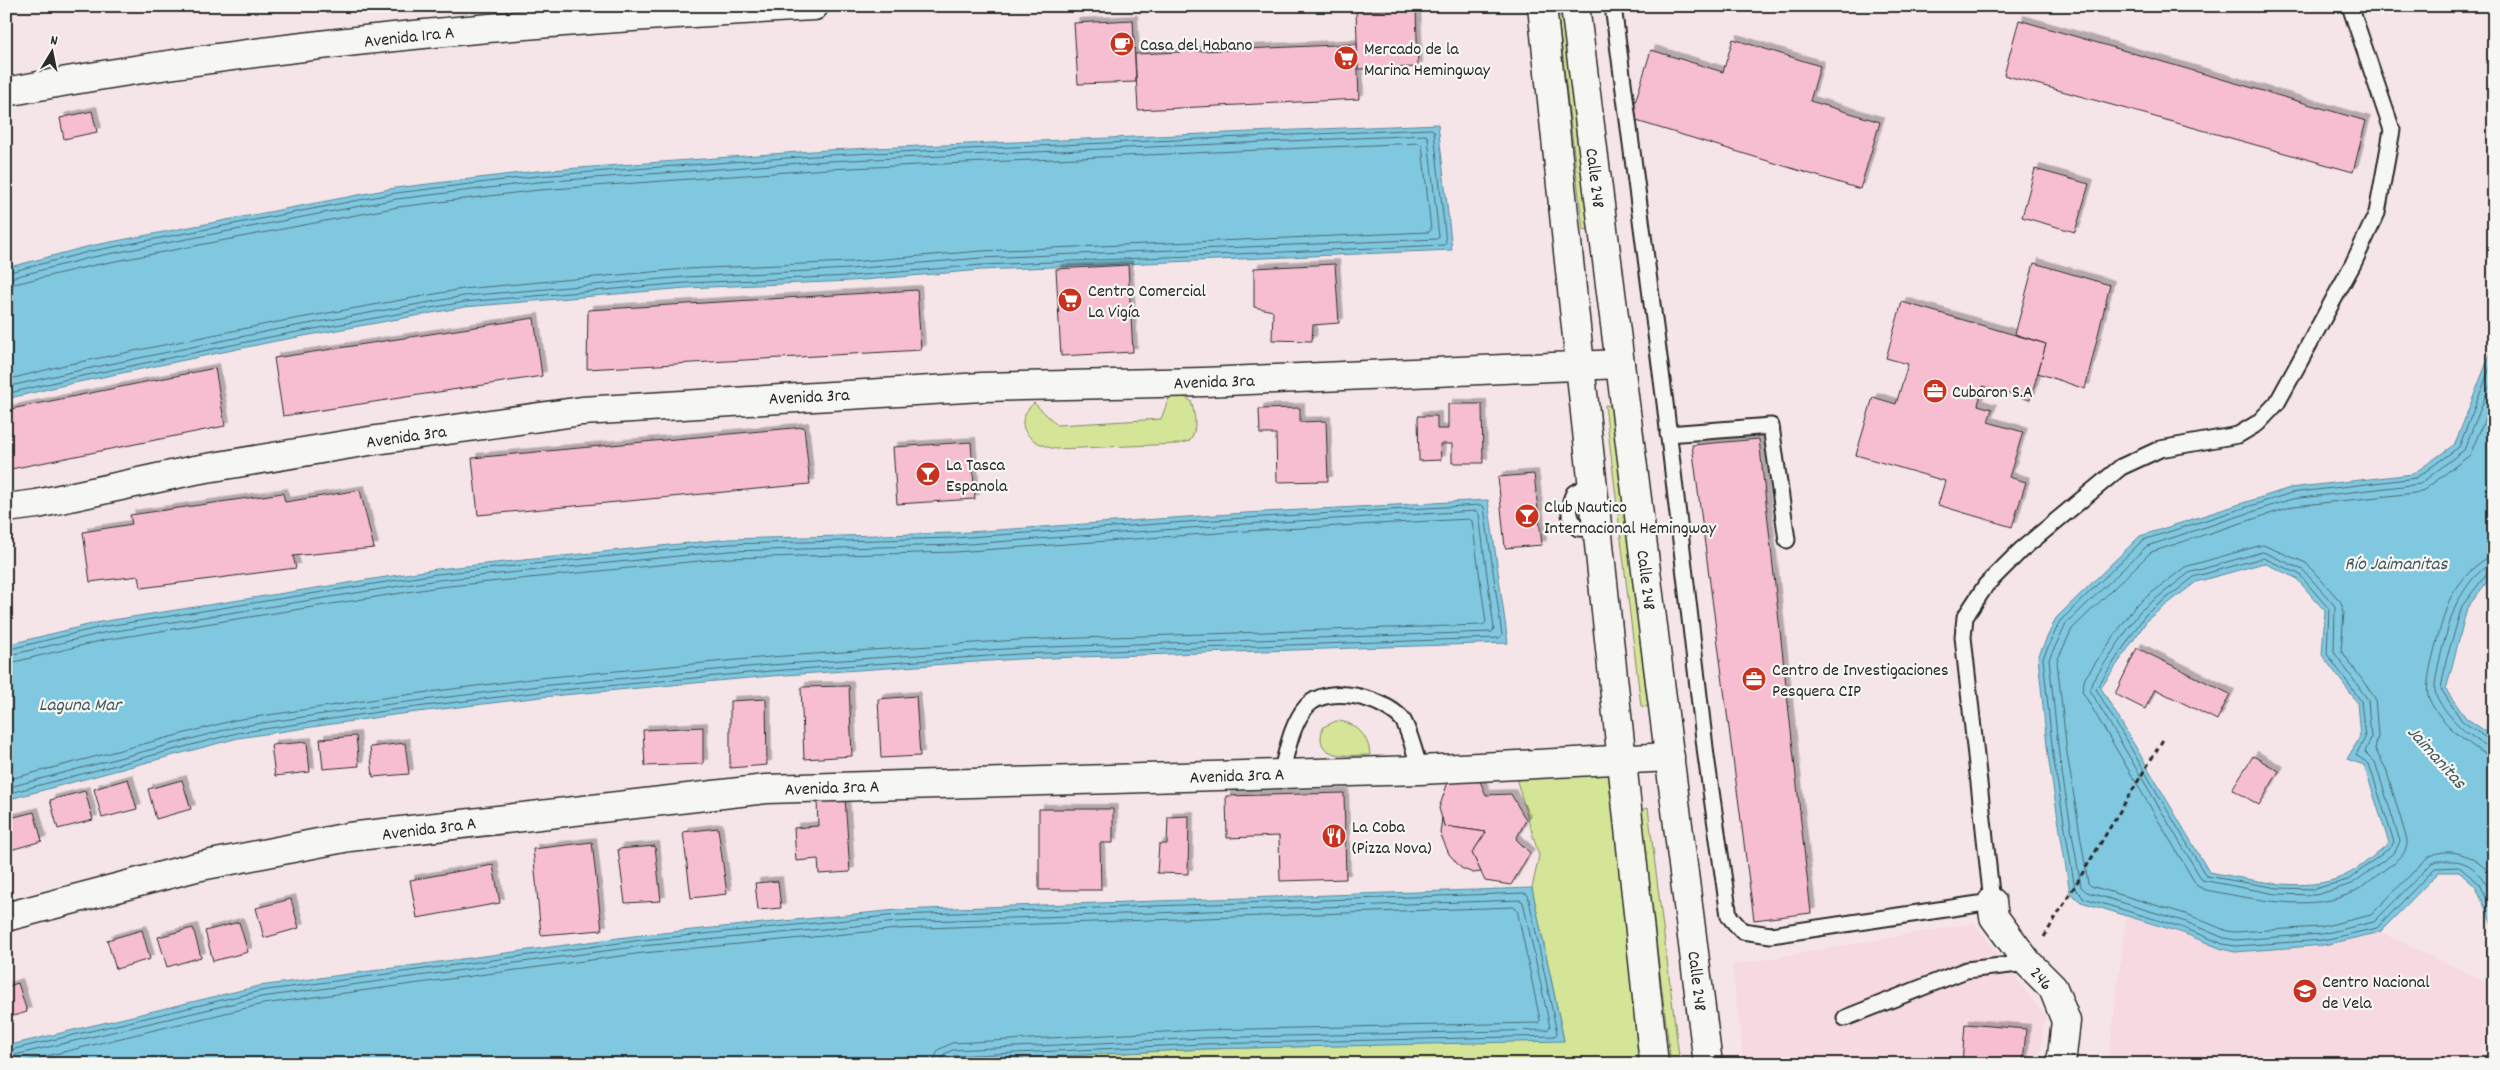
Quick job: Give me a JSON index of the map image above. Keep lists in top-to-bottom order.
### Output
{
  "streets": {
    "street": [
      "Avenida 1ra A",
      "Calle 248",
      "Avenida 3ra",
      "Avenida 3ra A",
      "246"
    ]
  },
  "crossings": [
    ["Calle 248", "Avenida 3ra"],
    ["Calle 248", "Avenida 3ra A"]
  ],
  "water": ["Río Jaimanitas", "Laguna Mar", "Jaimanitas"],
  "places": {
    "cafe": ["Casa del Habano"],
    "supermarket": ["Mercado de la Marina Hemingway", "Centro Comercial La Vigía"],
    "office": ["Cubaron S.A", "Centro de Investigaciones Pesquera CIP"],
    "bar": ["La Tasca Espanola", "Club Nautico Internacional Hemingway"],
    "restaurant": ["La Coba (Pizza Nova)"],
    "school or university": ["Centro Nacional de Vela"]
  },
  "north": "top"
}
